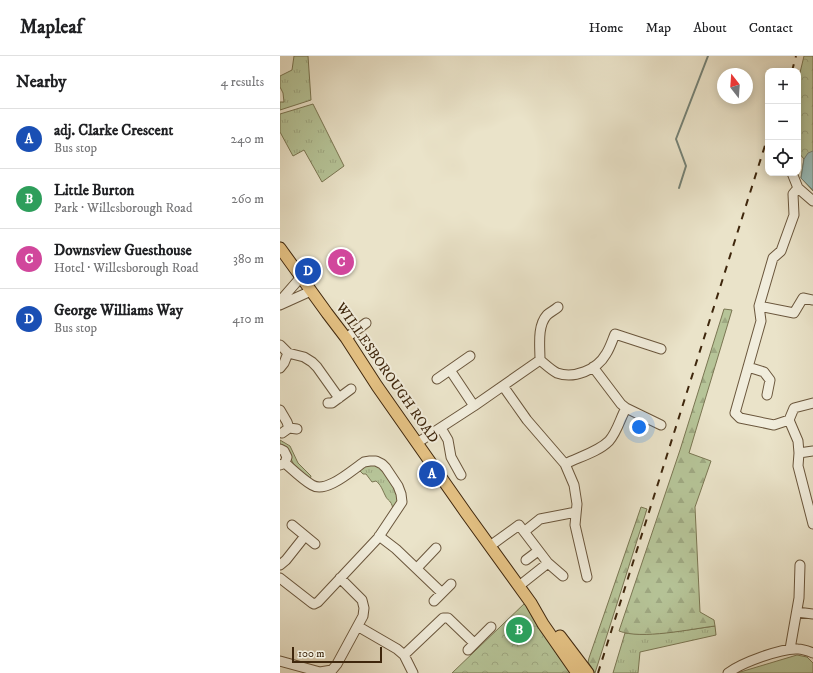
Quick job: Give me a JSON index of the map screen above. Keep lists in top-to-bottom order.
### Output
{
  "streets": {
    "main road": ["WILLESBOROUGH ROAD"]
  },
  "scale_bar": "100 m",
  "north": "top",
  "page": {
    "header": "Mapleaf",
    "nav": [
      "Home",
      "Map",
      "About",
      "Contact"
    ],
    "heading": ["Nearby", "4 results"],
    "map_buttons": ["+", "−"],
    "list": [
      {
        "mark": "A",
        "name": "adj. Clarke Crescent",
        "note": "Bus stop",
        "value": "240 m"
      },
      {
        "mark": "B",
        "name": "Little Burton",
        "note": "Park · Willesborough Road",
        "value": "260 m"
      },
      {
        "mark": "C",
        "name": "Downsview Guesthouse",
        "note": "Hotel · Willesborough Road",
        "value": "380 m"
      },
      {
        "mark": "D",
        "name": "George Williams Way",
        "note": "Bus stop",
        "value": "410 m"
      }
    ],
    "pins": [
      "C",
      "D",
      "A",
      "B"
    ],
    "scale": "100 m"
  }
}
